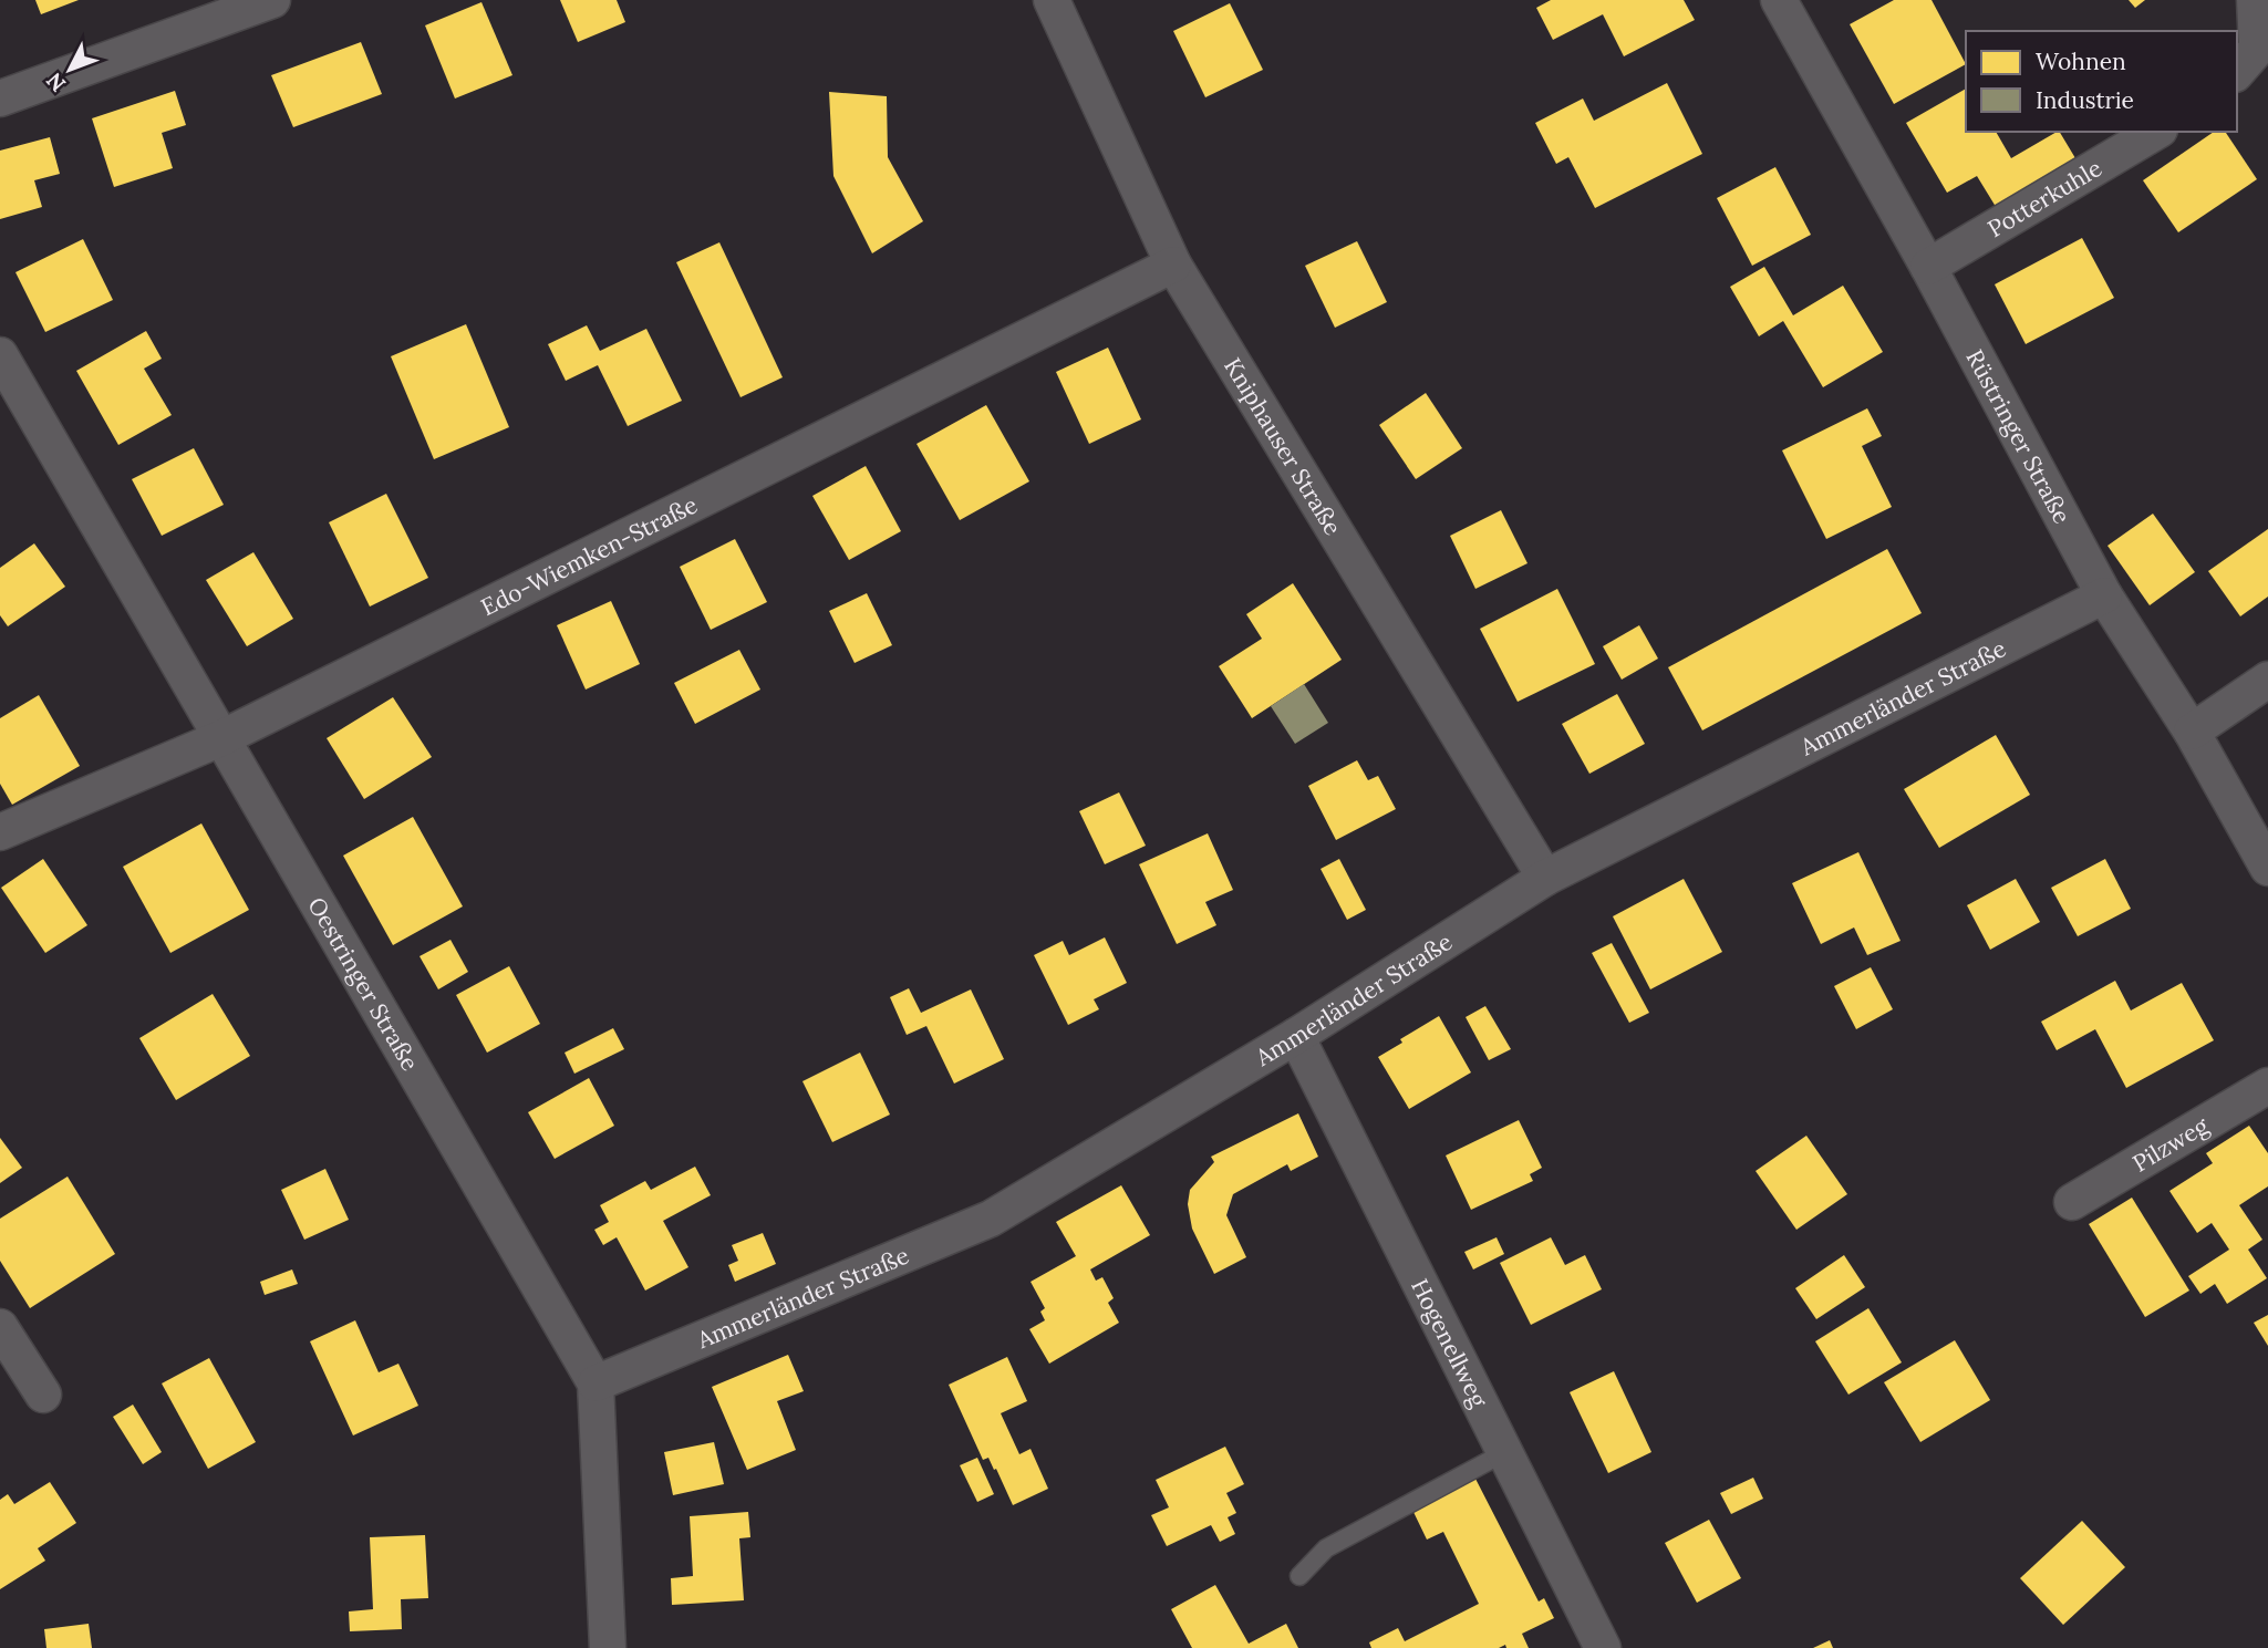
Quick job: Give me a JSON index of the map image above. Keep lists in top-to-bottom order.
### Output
{
  "streets": {
    "street": [
      "Potterkuhle",
      "Rüstringer Straße",
      "Kniphauser Straße",
      "Edo-Wiemken-Straße",
      "Ammerländer Straße",
      "Oestringer Straße",
      "Pilzweg",
      "Hogenellweg"
    ]
  },
  "crossings": [
    ["Potterkuhle", "Rüstringer Straße"],
    ["Rüstringer Straße", "Ammerländer Straße"],
    ["Kniphauser Straße", "Edo-Wiemken-Straße"],
    ["Kniphauser Straße", "Ammerländer Straße"],
    ["Edo-Wiemken-Straße", "Oestringer Straße"],
    ["Ammerländer Straße", "Oestringer Straße"],
    ["Ammerländer Straße", "Hogenellweg"]
  ],
  "legend": ["Wohnen", "Industrie"],
  "north": "bottom left"
}
